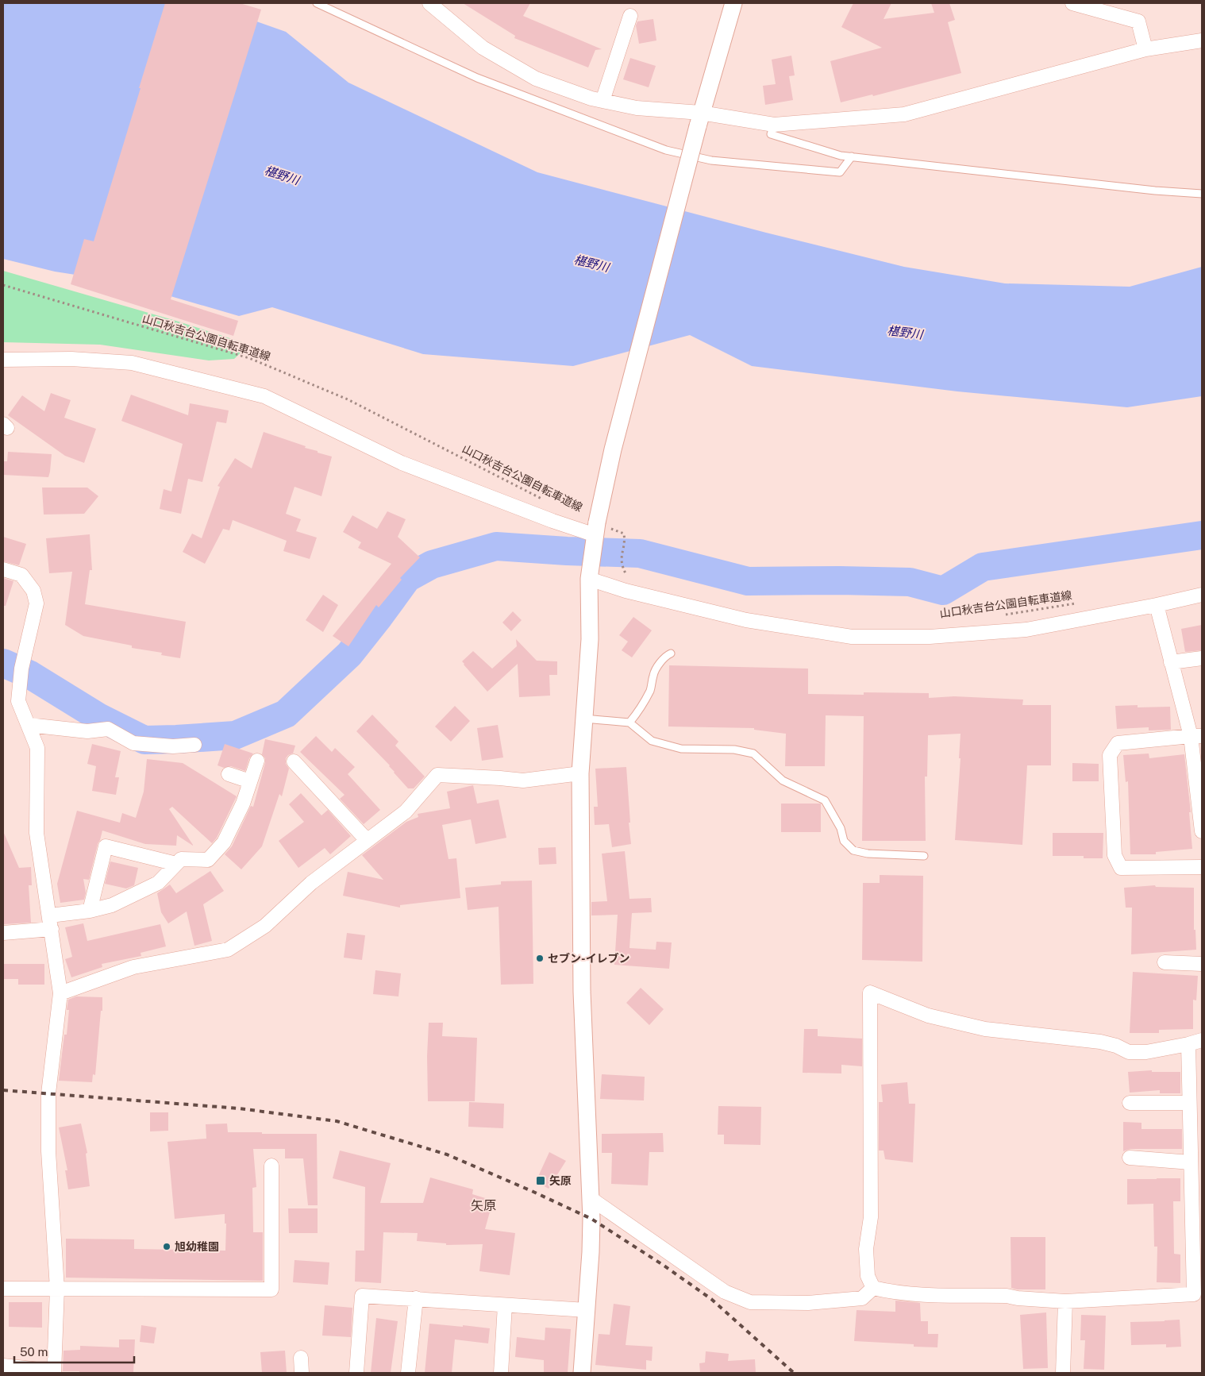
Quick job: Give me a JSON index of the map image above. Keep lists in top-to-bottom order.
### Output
{
  "streets": {
    "path": ["山口秋吉台公園自転車道線"]
  },
  "districts": ["矢原"],
  "water": ["椹野川"],
  "places": {
    "other": ["セブン-イレブン", "旭幼稚園"],
    "transit": ["矢原"]
  },
  "scale_bar": "50 m"
}
